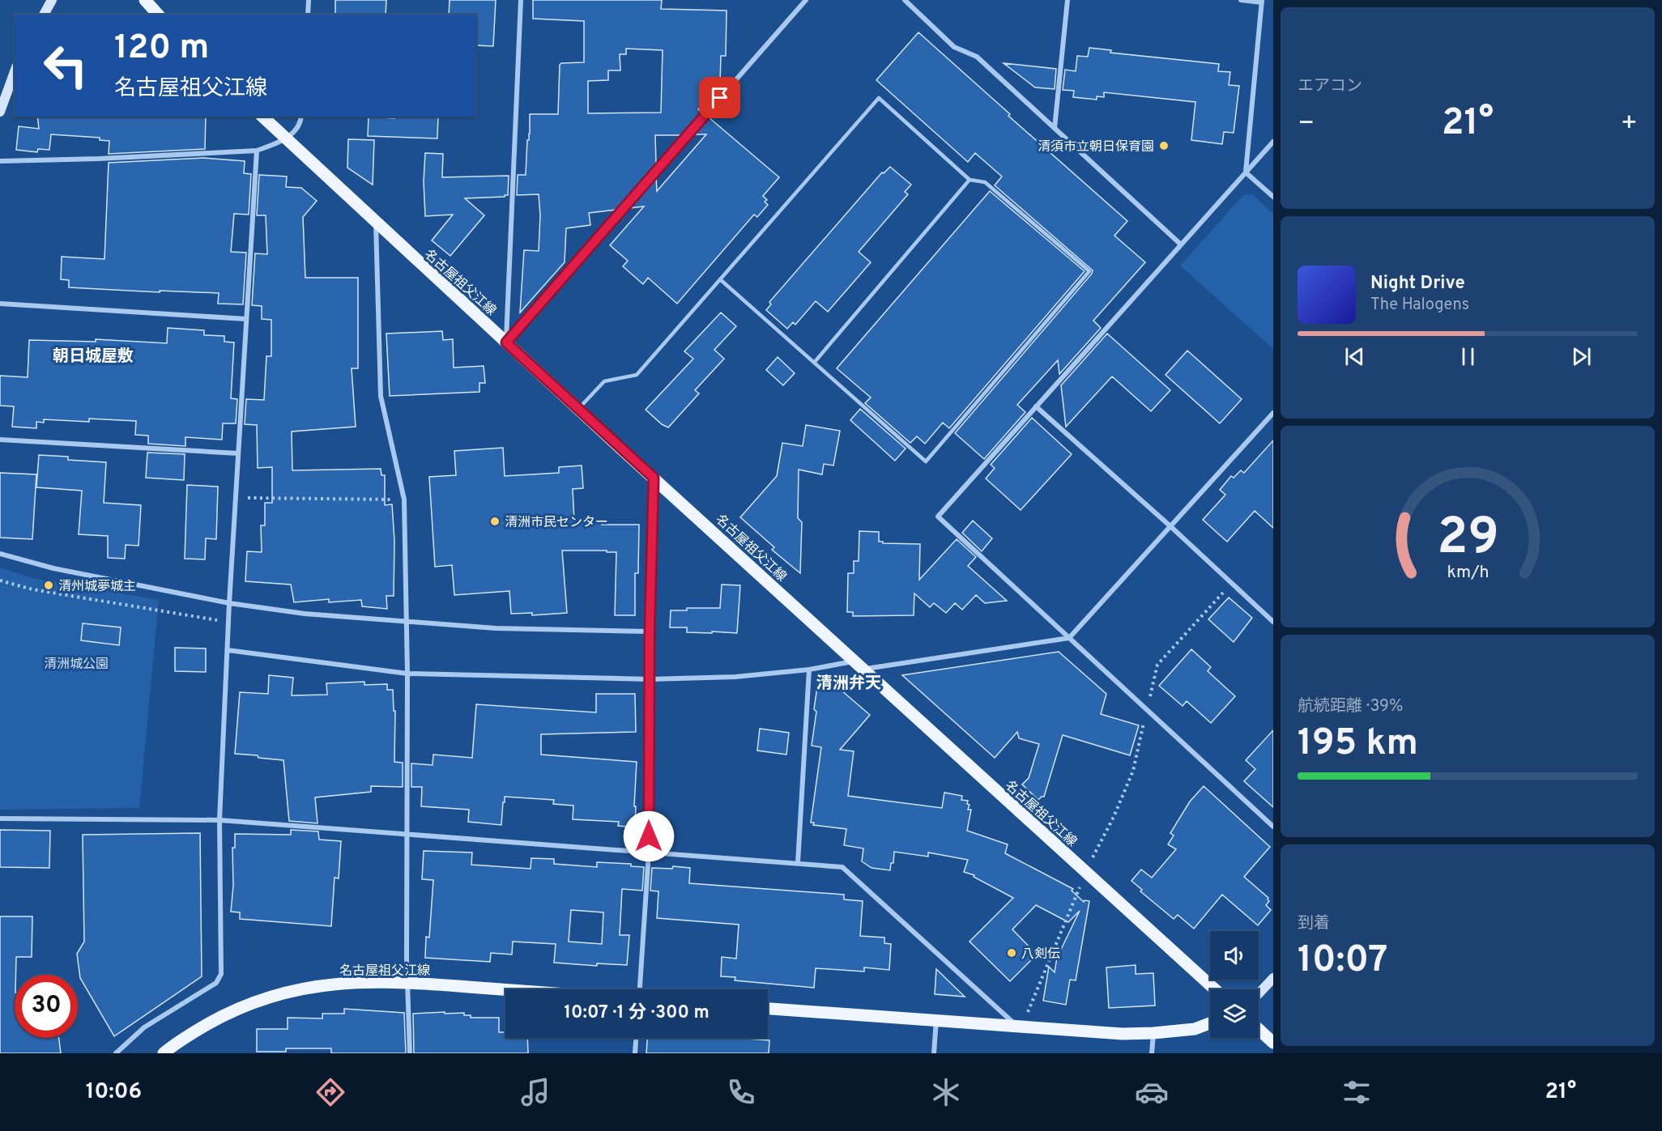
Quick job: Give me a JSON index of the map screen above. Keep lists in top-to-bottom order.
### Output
{
  "streets": {
    "main road": ["名古屋祖父江線"]
  },
  "districts": ["朝日城屋敷", "清洲弁天"],
  "parks": ["清洲城公園"],
  "places": [
    "清須市立朝日保育園",
    "清洲市民センター",
    "清州城夢城主",
    "八剣伝"
  ],
  "page": {
    "tile": [
      "エアコン",
      ["航続距離 · 39%", "195 km"],
      ["到着", "10:07"]
    ],
    "turn": ["120 m", "名古屋祖父江線"],
    "heat": ["−", "21°", "+"],
    "song": ["Night Drive", "The Halogens"],
    "limit": "30",
    "trip": "10:07 · 1 分 · 300 m",
    "tabs": ["10:06", "21°"],
    "gauge": ["29", "km/h"]
  }
}
